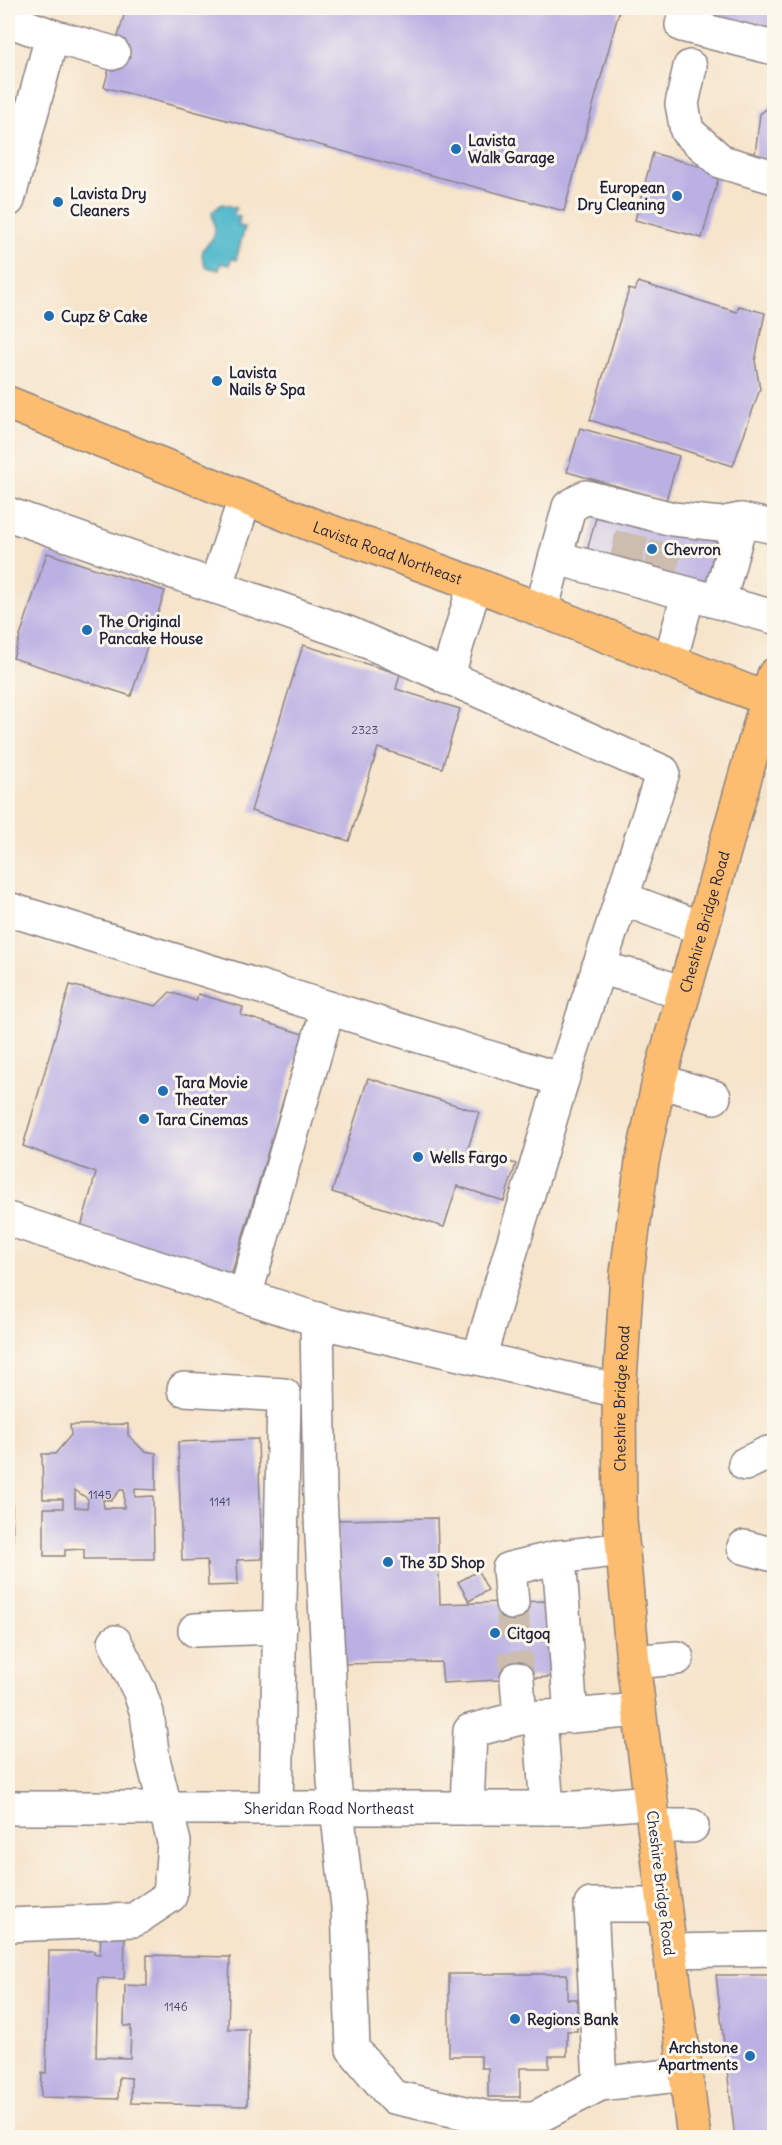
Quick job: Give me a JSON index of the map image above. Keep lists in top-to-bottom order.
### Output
{
  "streets": {
    "main road": ["Lavista Road Northeast", "Cheshire Bridge Road"],
    "street": ["Sheridan Road Northeast"]
  },
  "crossings": [
    ["Lavista Road Northeast", "Cheshire Bridge Road"],
    ["Cheshire Bridge Road", "Sheridan Road Northeast"]
  ],
  "places": [
    "Lavista Walk Garage",
    "European Dry Cleaning",
    "Lavista Dry Cleaners",
    "Cupz & Cake",
    "Lavista Nails & Spa",
    "Chevron",
    "The Original Pancake House",
    "Tara Movie Theater",
    "Tara Cinemas",
    "Wells Fargo",
    "The 3D Shop",
    "Citgoq",
    "Regions Bank",
    "Archstone Apartments"
  ],
  "house_numbers": [
    "2323",
    "1145",
    "1141",
    "1146"
  ]
}
